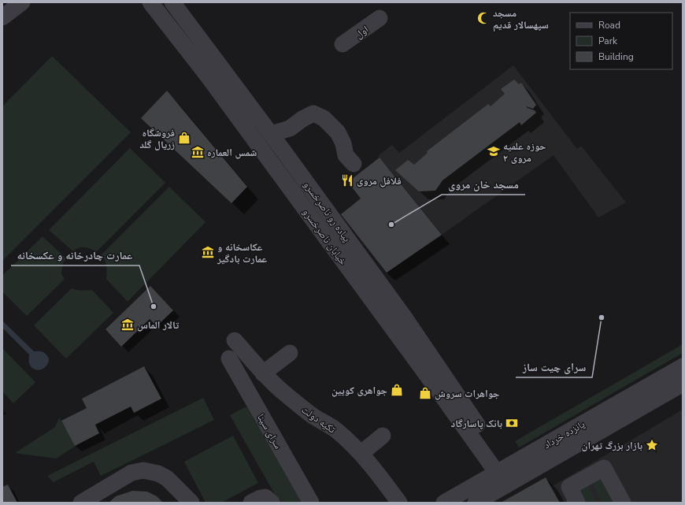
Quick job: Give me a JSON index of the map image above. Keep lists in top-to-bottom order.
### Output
{
  "streets": {
    "street": [
      "اول",
      "پیاده رو ناصرخسرو",
      "خیابان ناصرخسرو",
      "تکیه دولت",
      "سرای سینا",
      "پانزده خرداد"
    ]
  },
  "crossings": [
    ["خیابان ناصرخسرو", "پانزده خرداد"]
  ],
  "places": {
    "mosque": ["مسجد سپهسالار قدیم"],
    "shop": ["فروشگاه زریال گلد", "جواهری کویین", "جواهرات سروش"],
    "school or university": ["حوزه علمیه مروی ۲"],
    "museum": ["شمس العماره", "عکاسخانه و عمارت بادگیر", "تالار الماس"],
    "restaurant": ["فلافل مروی"],
    "other": ["مسجد خان مروی", "عمارت چادرخانه و عکسخانه", "سرای چیت ساز"],
    "bank": ["بانک پاسارگاد"],
    "place": ["بازار بزرگ تهران"]
  },
  "legend": ["Road", "Park", "Building"]
}
